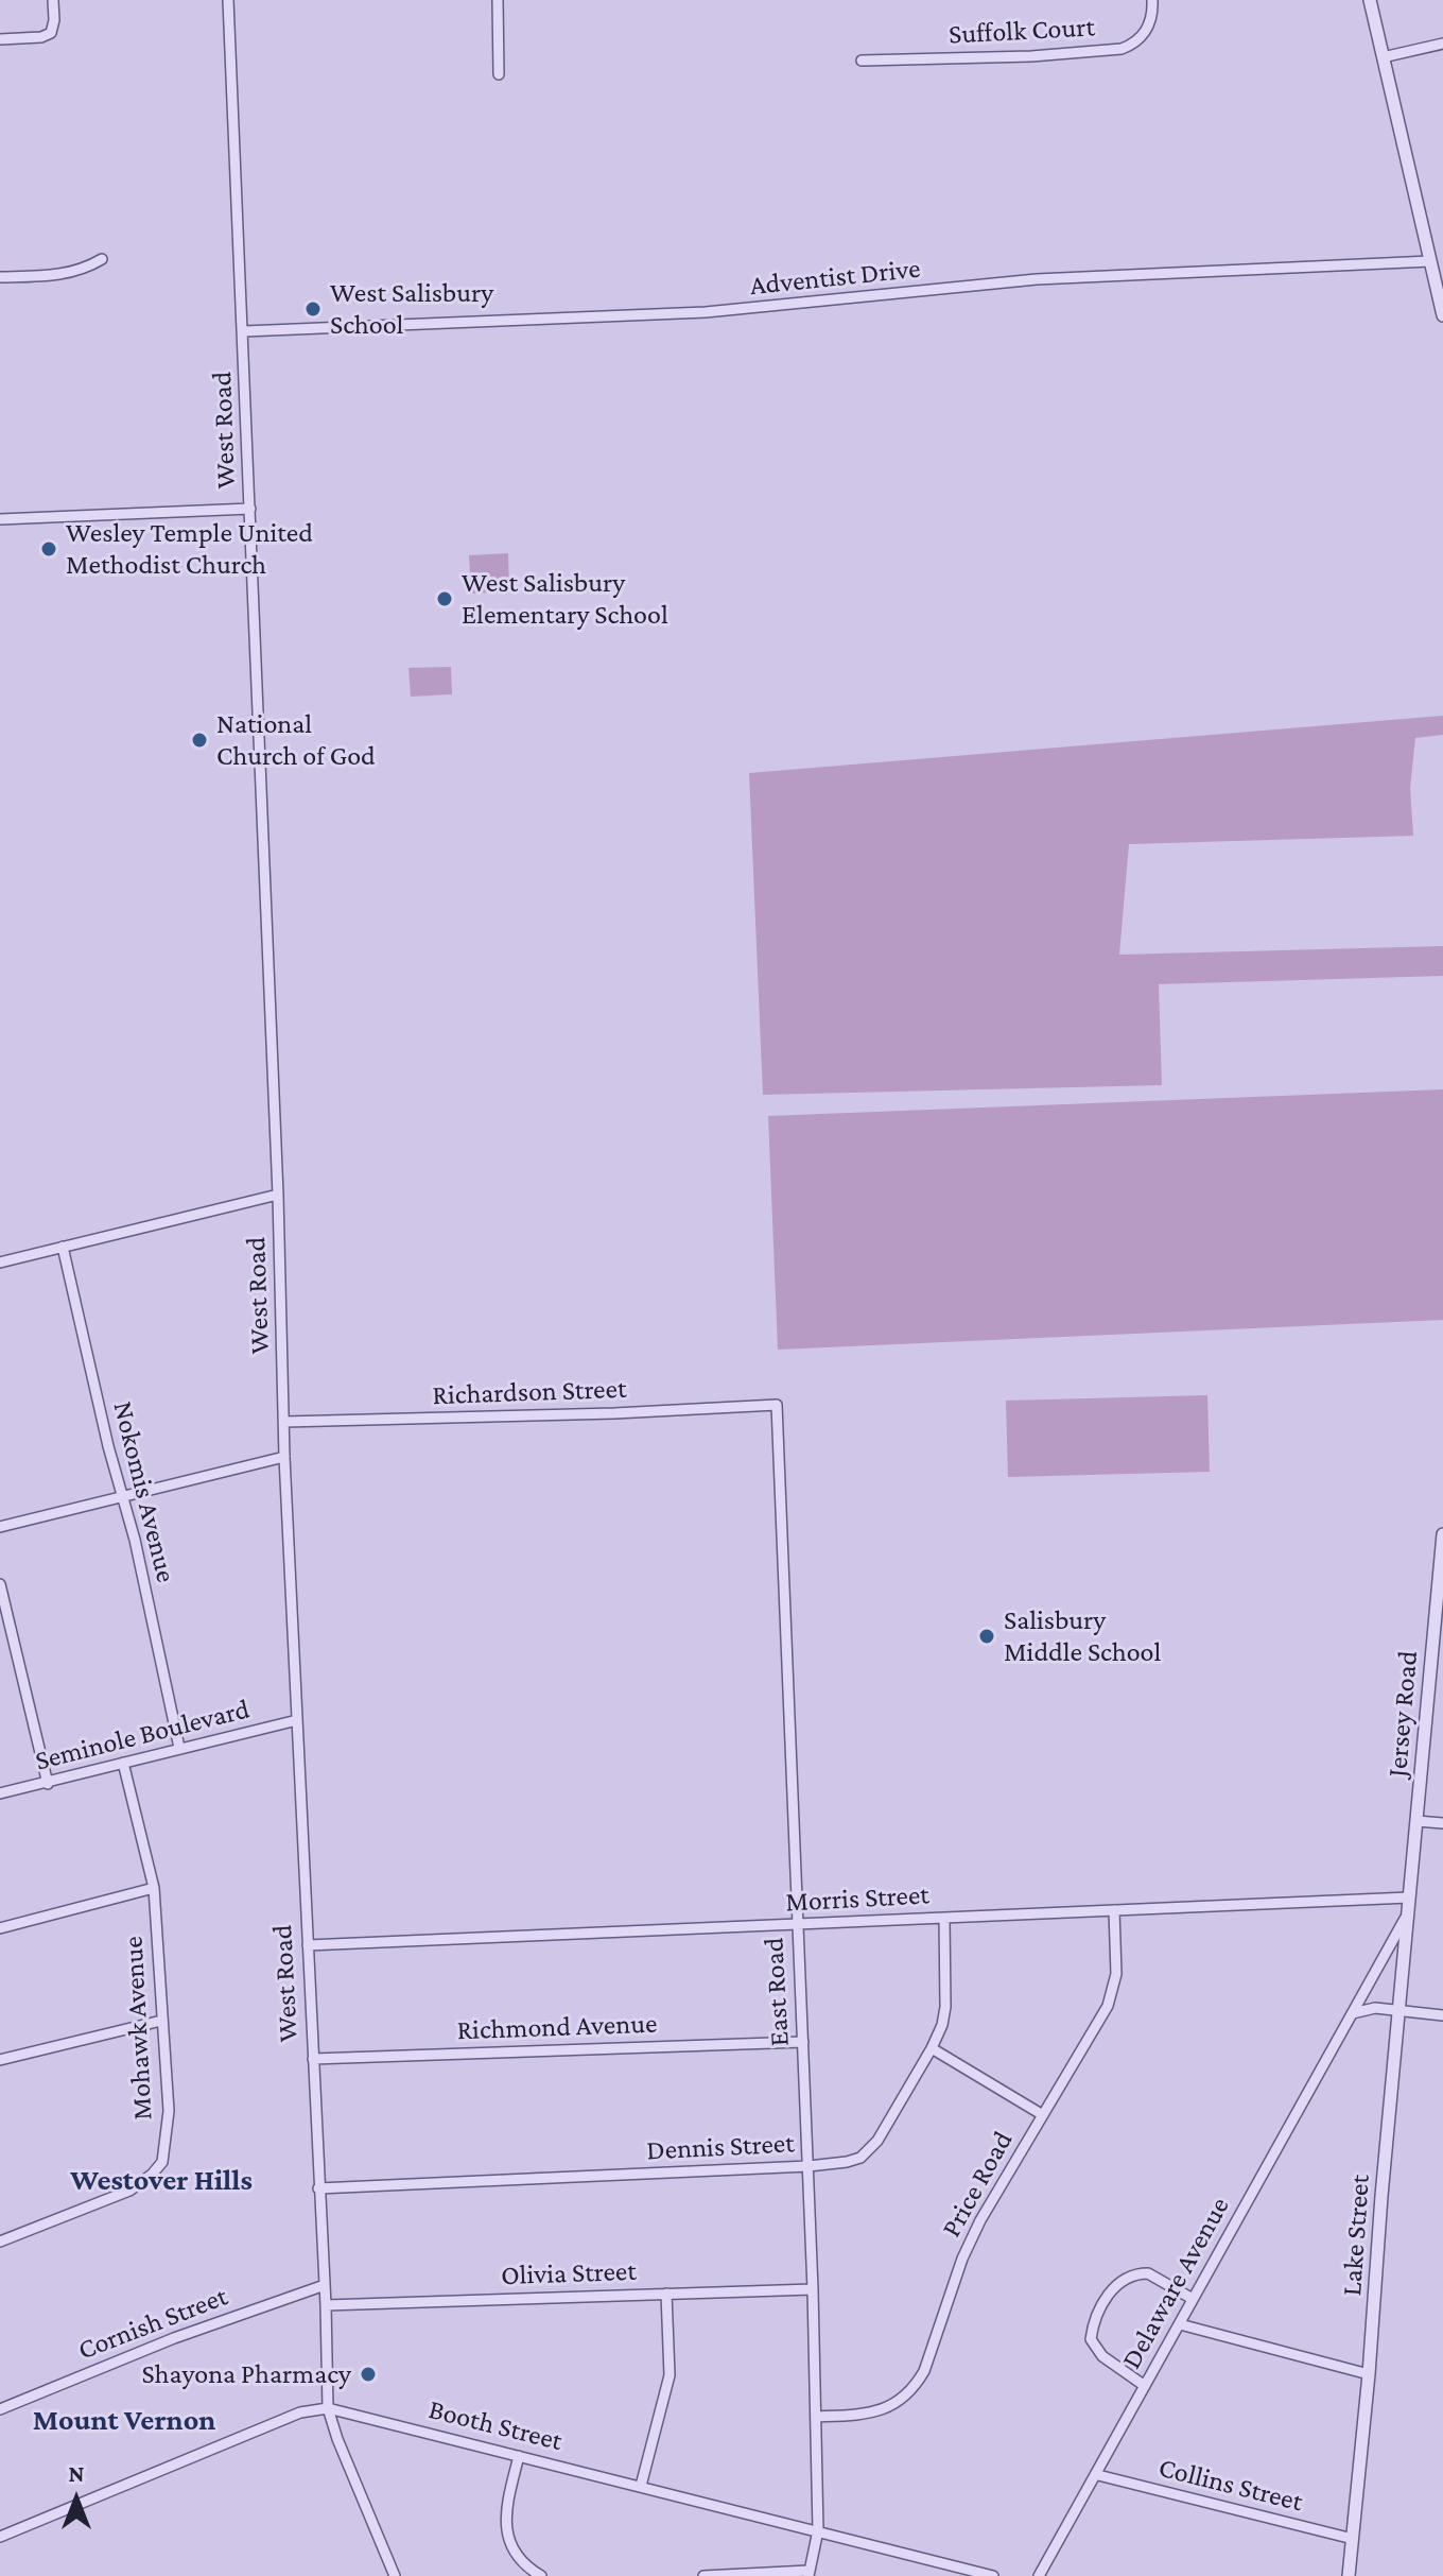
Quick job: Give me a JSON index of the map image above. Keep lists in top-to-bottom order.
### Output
{
  "streets": {
    "street": [
      "Suffolk Court",
      "Adventist Drive",
      "West Road",
      "Richardson Street",
      "Nokomis Avenue",
      "Jersey Road",
      "Seminole Boulevard",
      "Morris Street",
      "East Road",
      "Richmond Avenue",
      "Mohawk Avenue",
      "Dennis Street",
      "Price Road",
      "Lake Street",
      "Olivia Street",
      "Delaware Avenue",
      "Cornish Street",
      "Booth Street",
      "Collins Street"
    ]
  },
  "crossings": [
    ["Adventist Drive", "West Road"],
    ["West Road", "Richardson Street"],
    ["West Road", "Seminole Boulevard"],
    ["West Road", "Morris Street"],
    ["West Road", "Richmond Avenue"],
    ["West Road", "Dennis Street"],
    ["West Road", "Olivia Street"],
    ["West Road", "Cornish Street"],
    ["West Road", "Booth Street"],
    ["Richardson Street", "East Road"],
    ["Nokomis Avenue", "Seminole Boulevard"],
    ["Jersey Road", "Morris Street"],
    ["Jersey Road", "Lake Street"],
    ["Seminole Boulevard", "Mohawk Avenue"],
    ["Morris Street", "East Road"],
    ["Morris Street", "Dennis Street"],
    ["Morris Street", "Price Road"],
    ["Morris Street", "Lake Street"],
    ["East Road", "Richmond Avenue"],
    ["East Road", "Dennis Street"],
    ["East Road", "Price Road"],
    ["East Road", "Olivia Street"],
    ["East Road", "Booth Street"],
    ["Lake Street", "Delaware Avenue"],
    ["Lake Street", "Collins Street"],
    ["Delaware Avenue", "Collins Street"]
  ],
  "districts": ["Westover Hills", "Mount Vernon"],
  "places": [
    "West Salisbury School",
    "Wesley Temple United Methodist Church",
    "West Salisbury Elementary School",
    "National Church of God",
    "Salisbury Middle School",
    "Shayona Pharmacy"
  ],
  "north": "top"
}
